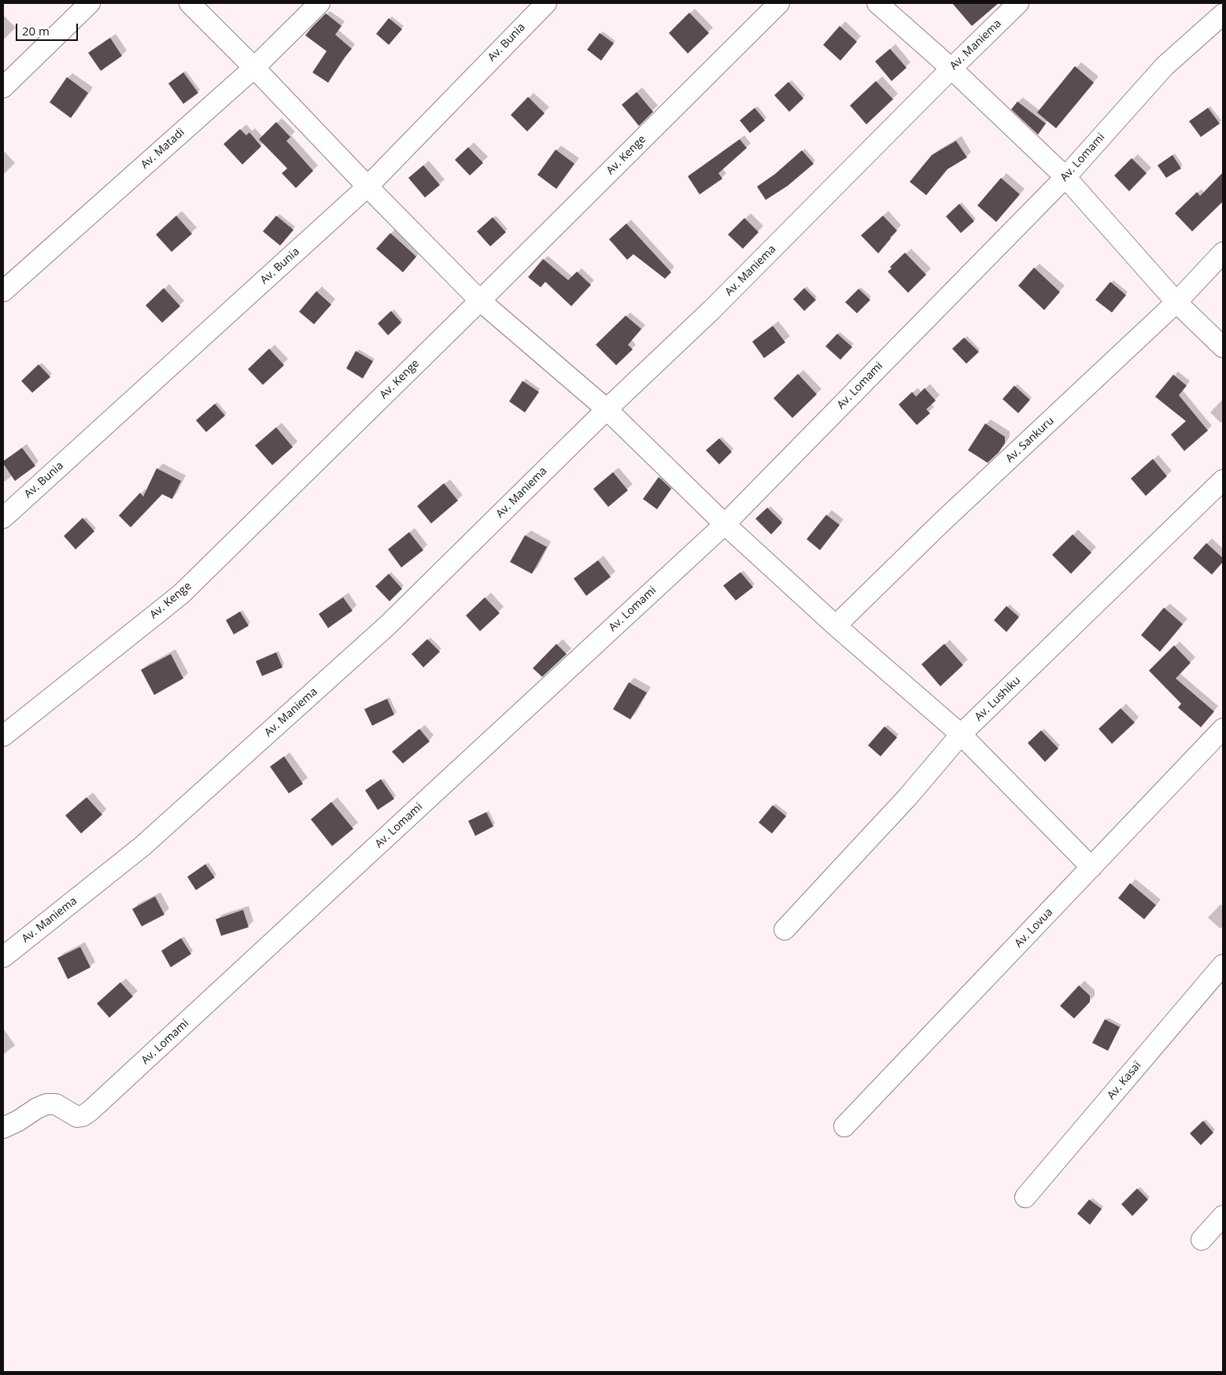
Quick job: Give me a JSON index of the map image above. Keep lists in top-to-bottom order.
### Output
{
  "streets": {
    "street": [
      "Av. Bunia",
      "Av. Maniema",
      "Av. Matadi",
      "Av. Kenge",
      "Av. Lomami",
      "Av. Sankuru",
      "Av. Lushiku",
      "Av. Lovua",
      "Av. Kasaï"
    ]
  },
  "scale_bar": "20 m"
}
